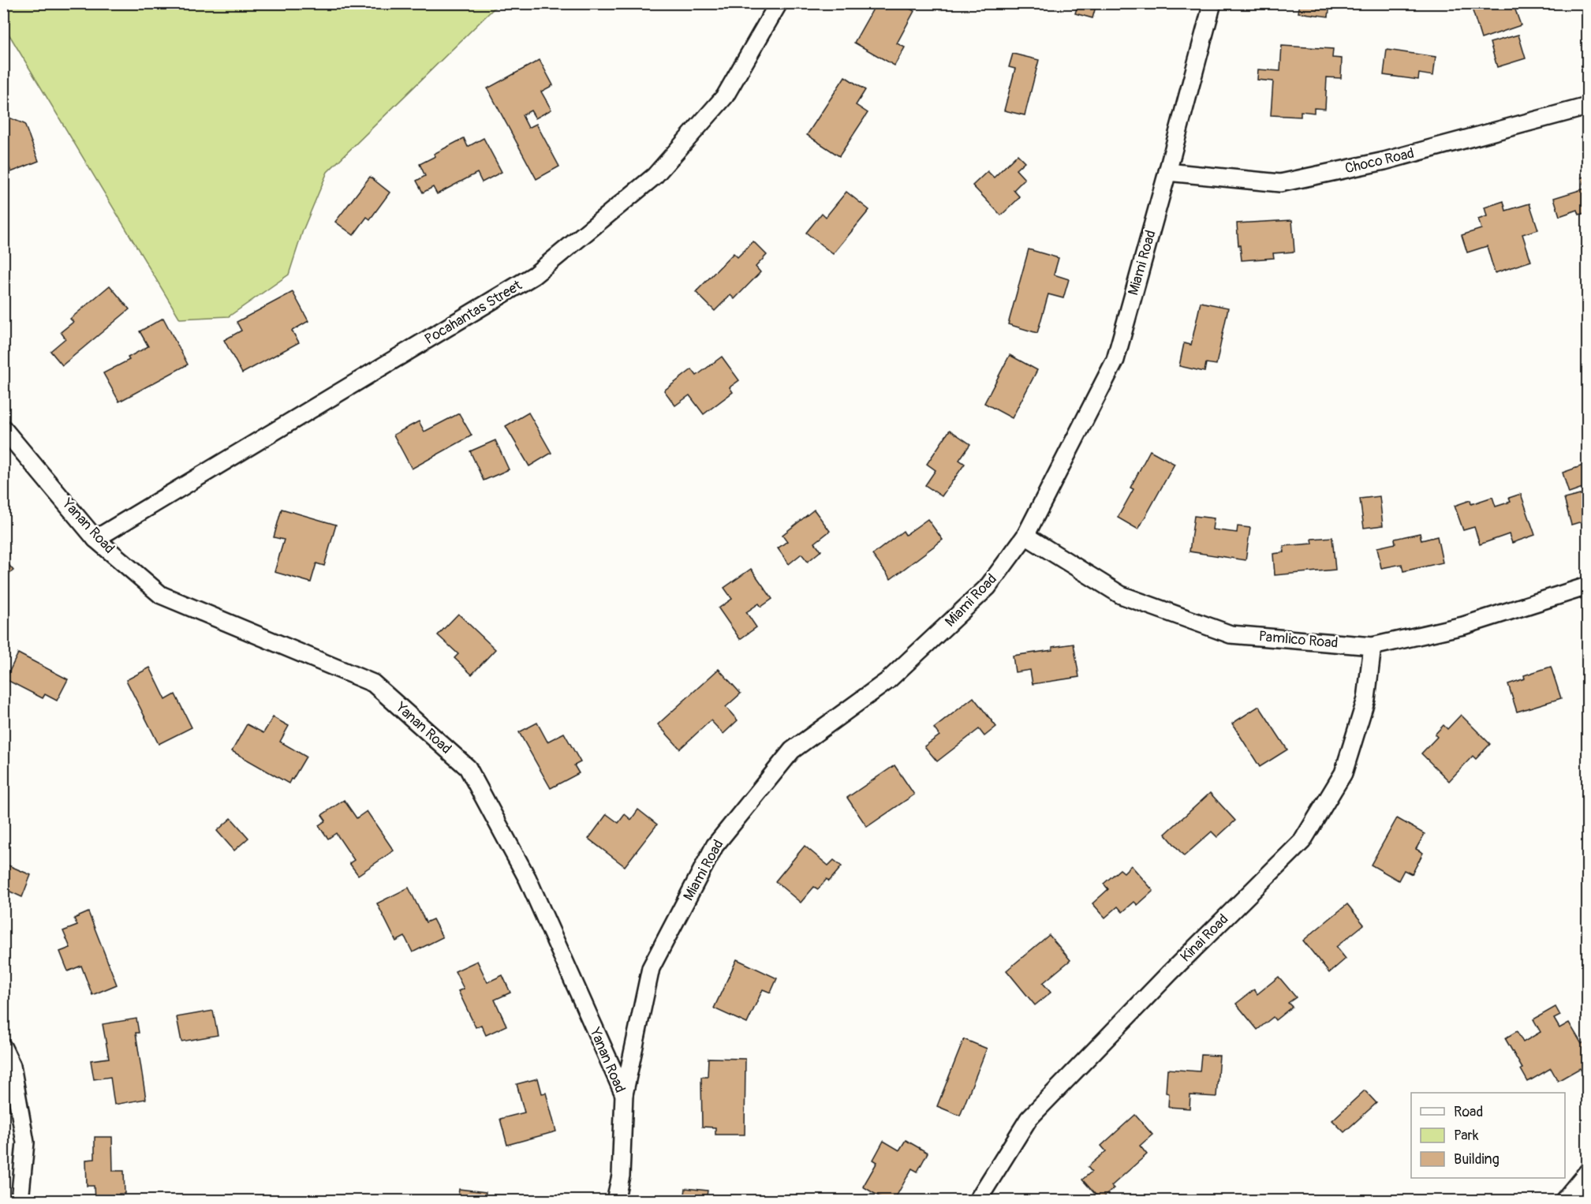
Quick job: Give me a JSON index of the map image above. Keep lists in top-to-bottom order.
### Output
{
  "streets": {
    "street": [
      "Choco Road",
      "Miami Road",
      "Pocahantas Street",
      "Yanan Road",
      "Pamlico Road",
      "Kinai Road"
    ]
  },
  "crossings": [
    ["Choco Road", "Miami Road"],
    ["Miami Road", "Yanan Road"],
    ["Miami Road", "Pamlico Road"],
    ["Pocahantas Street", "Yanan Road"],
    ["Pamlico Road", "Kinai Road"]
  ],
  "legend": ["Road", "Park", "Building"]
}
